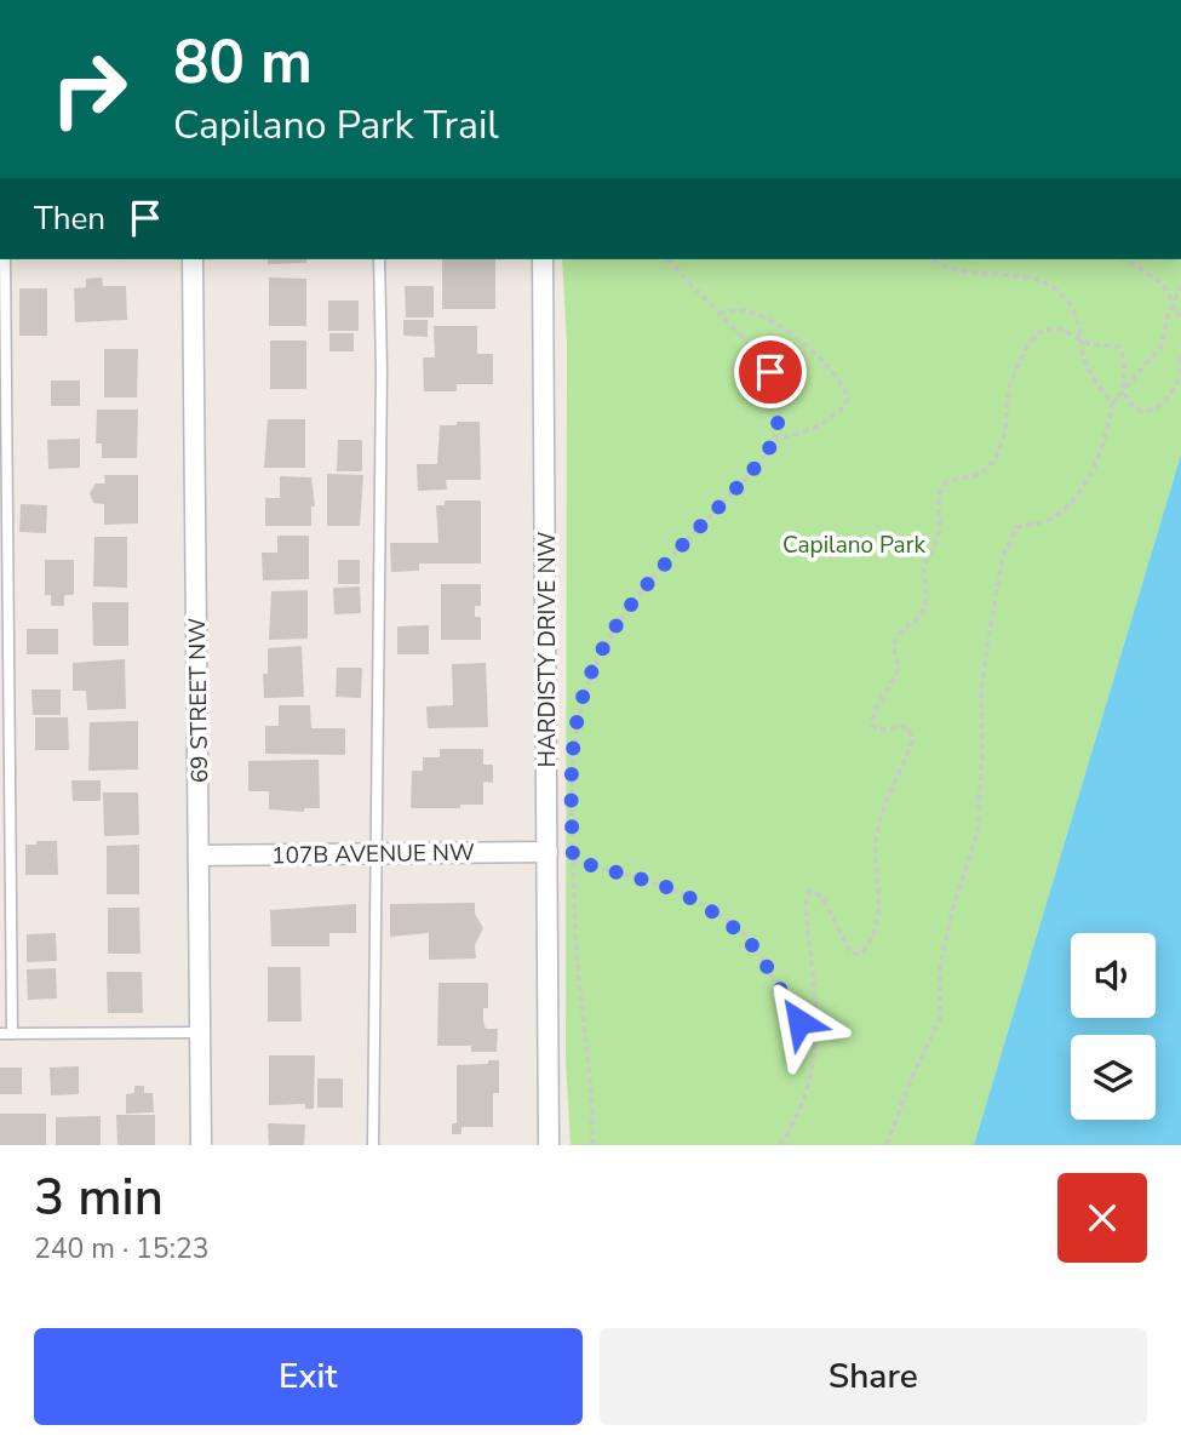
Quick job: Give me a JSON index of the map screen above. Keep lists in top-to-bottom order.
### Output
{
  "streets": {
    "street": ["HARDISTY DRIVE NW", "69 STREET NW", "107B AVENUE NW"]
  },
  "crossings": [
    ["HARDISTY DRIVE NW", "107B AVENUE NW"],
    ["69 STREET NW", "107B AVENUE NW"]
  ],
  "parks": ["Capilano Park"],
  "page": {
    "turn": ["80 m", "Capilano Park Trail"],
    "then": "Then",
    "heading": ["3 min", "240 m · 15:23"],
    "buttons": ["Exit", "Share"]
  }
}
